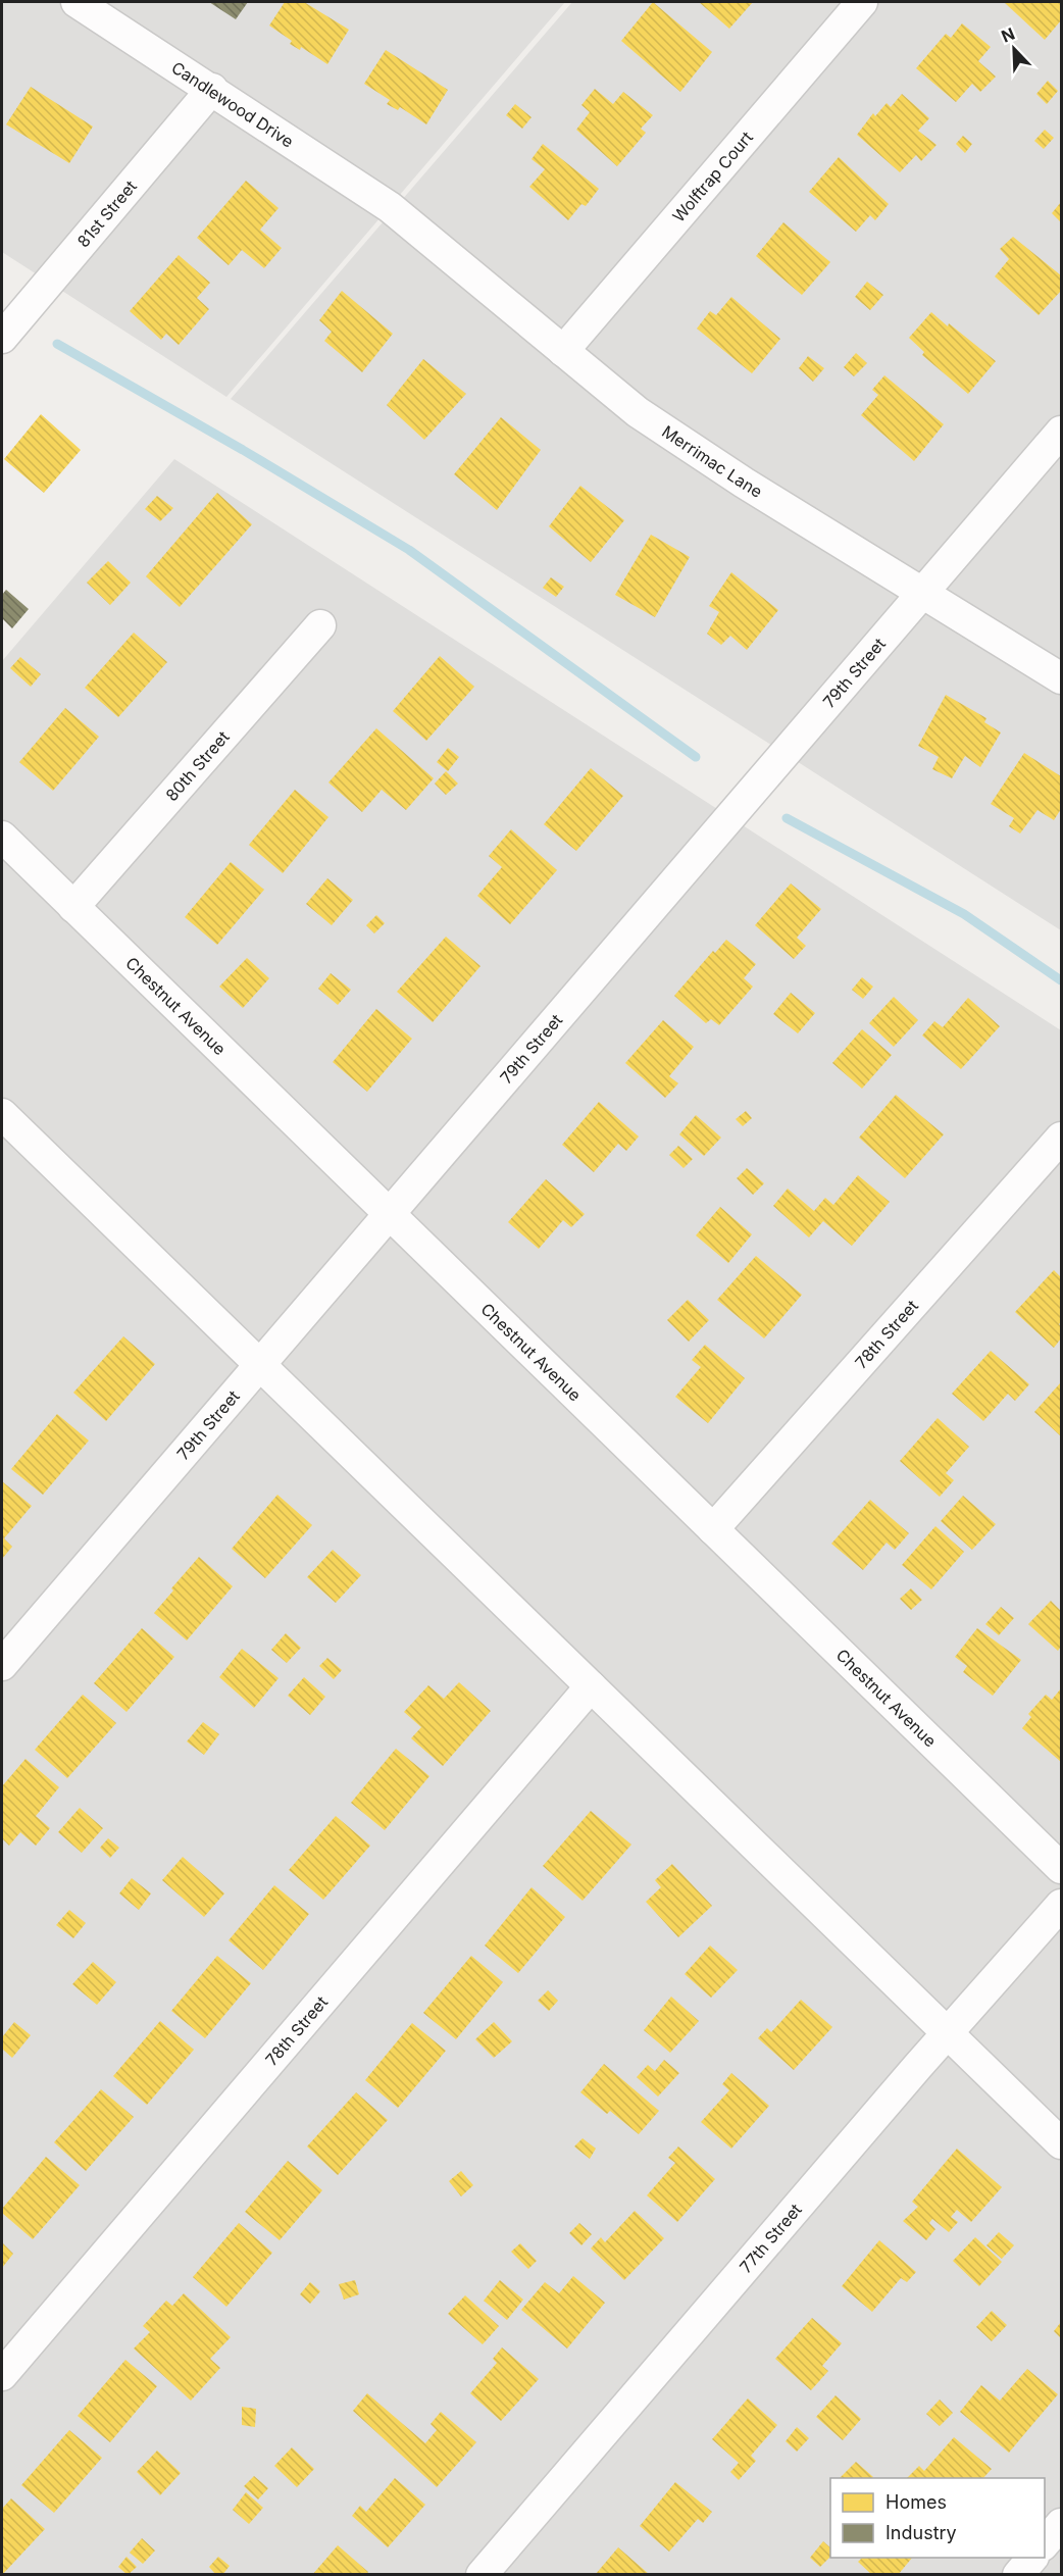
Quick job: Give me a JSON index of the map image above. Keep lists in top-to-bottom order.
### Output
{
  "streets": {
    "street": [
      "Candlewood Drive",
      "Wolftrap Court",
      "81st Street",
      "Merrimac Lane",
      "79th Street",
      "80th Street",
      "Chestnut Avenue",
      "78th Street",
      "77th Street"
    ]
  },
  "crossings": [
    ["Candlewood Drive", "81st Street"],
    ["Candlewood Drive", "Merrimac Lane"],
    ["Wolftrap Court", "Merrimac Lane"],
    ["Merrimac Lane", "79th Street"],
    ["79th Street", "Chestnut Avenue"],
    ["80th Street", "Chestnut Avenue"],
    ["Chestnut Avenue", "78th Street"]
  ],
  "legend": ["Homes", "Industry"],
  "north": "top left"
}
